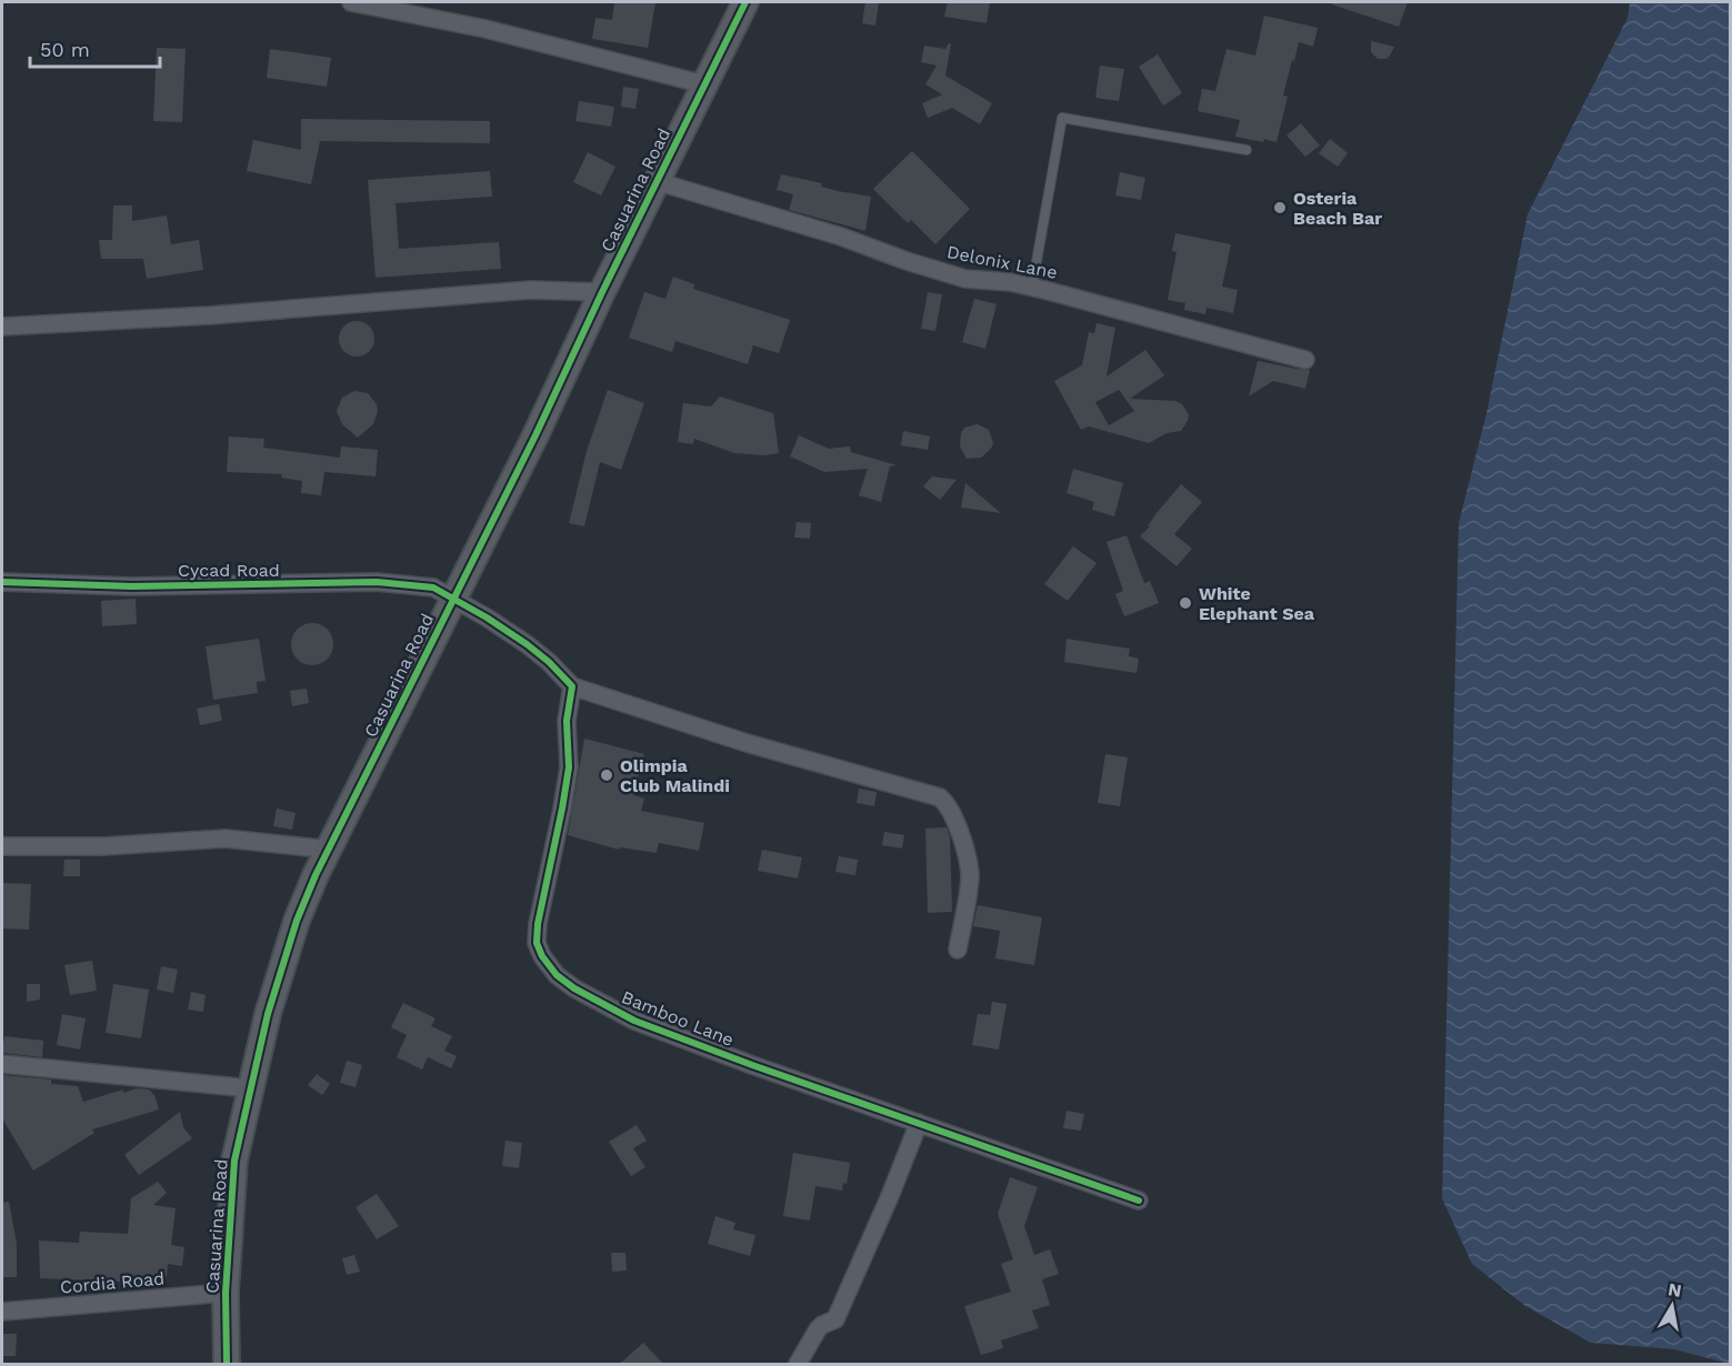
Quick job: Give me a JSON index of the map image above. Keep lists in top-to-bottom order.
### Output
{
  "streets": {
    "street": [
      "Casuarina Road",
      "Delonix Lane",
      "Cycad Road",
      "Bamboo Lane",
      "Cordia Road"
    ]
  },
  "crossings": [
    ["Casuarina Road", "Delonix Lane"],
    ["Casuarina Road", "Cycad Road"],
    ["Casuarina Road", "Cordia Road"]
  ],
  "places": ["Osteria Beach Bar", "White Elephant Sea", "Olimpia Club Malindi"],
  "scale_bar": "50 m",
  "north": "top"
}
